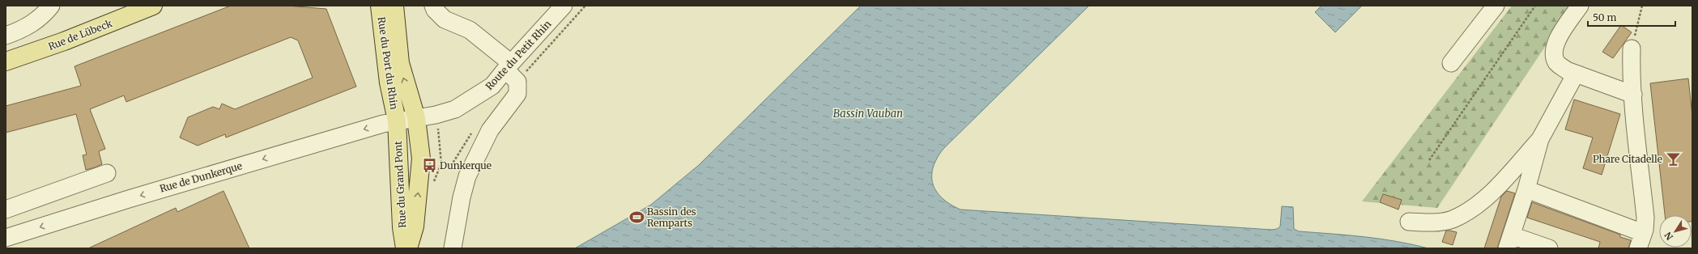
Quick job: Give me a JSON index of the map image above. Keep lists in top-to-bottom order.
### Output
{
  "streets": {
    "main road": ["Rue de Lübeck", "Rue du Port du Rhin", "Rue du Grand Pont"],
    "street": ["Route du Petit Rhin", "Rue de Dunkerque"]
  },
  "crossings": [
    ["Route du Petit Rhin", "Rue du Port du Rhin"],
    ["Route du Petit Rhin", "Rue de Dunkerque"],
    ["Route du Petit Rhin", "Rue du Grand Pont"],
    ["Rue du Port du Rhin", "Rue de Dunkerque"],
    ["Rue du Port du Rhin", "Rue du Grand Pont"],
    ["Rue de Dunkerque", "Rue du Grand Pont"]
  ],
  "one_way": ["Rue de Dunkerque"],
  "water": ["Bassin Vauban"],
  "places": {
    "bar": ["Phare Citadelle"],
    "bus stop": ["Dunkerque"],
    "sports": ["Bassin des Remparts"]
  },
  "scale_bar": "50 m",
  "north": "bottom left"
}
